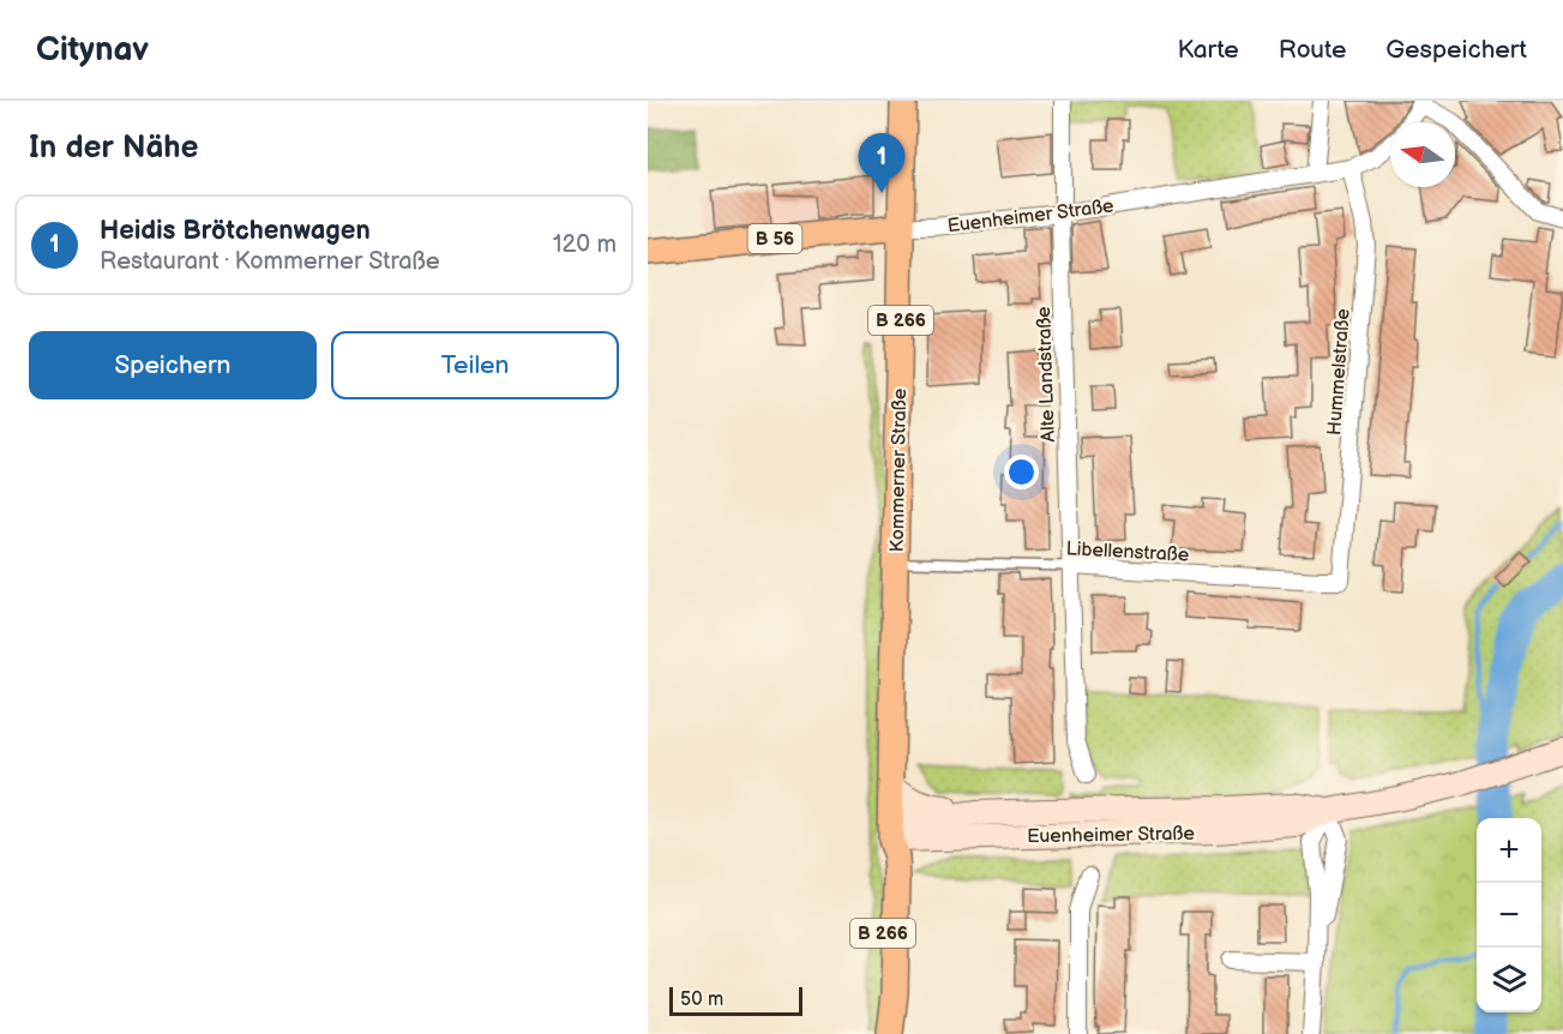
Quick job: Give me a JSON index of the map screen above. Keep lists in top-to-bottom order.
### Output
{
  "streets": {
    "main road": [
      "Euenheimer Straße",
      "B 56",
      "B 266",
      "Kommerner Straße"
    ],
    "street": ["Hummelstraße", "Alte Landstraße", "Libellenstraße"]
  },
  "crossings": [
    ["Euenheimer Straße", "Hummelstraße"],
    ["Euenheimer Straße", "Alte Landstraße"],
    ["Euenheimer Straße", "Kommerner Straße"],
    ["Hummelstraße", "Libellenstraße"],
    ["Alte Landstraße", "Libellenstraße"]
  ],
  "scale_bar": "50 m",
  "north": "left",
  "page": {
    "header": "Citynav",
    "nav": ["Karte", "Route", "Gespeichert"],
    "heading": "In der Nähe",
    "pins": "1",
    "list": [
      {
        "mark": "1",
        "name": "Heidis Brötchenwagen",
        "note": "Restaurant · Kommerner Straße",
        "value": "120 m"
      }
    ],
    "buttons": ["Speichern", "Teilen"],
    "map_buttons": ["+", "−"],
    "scale": "50 m"
  }
}
